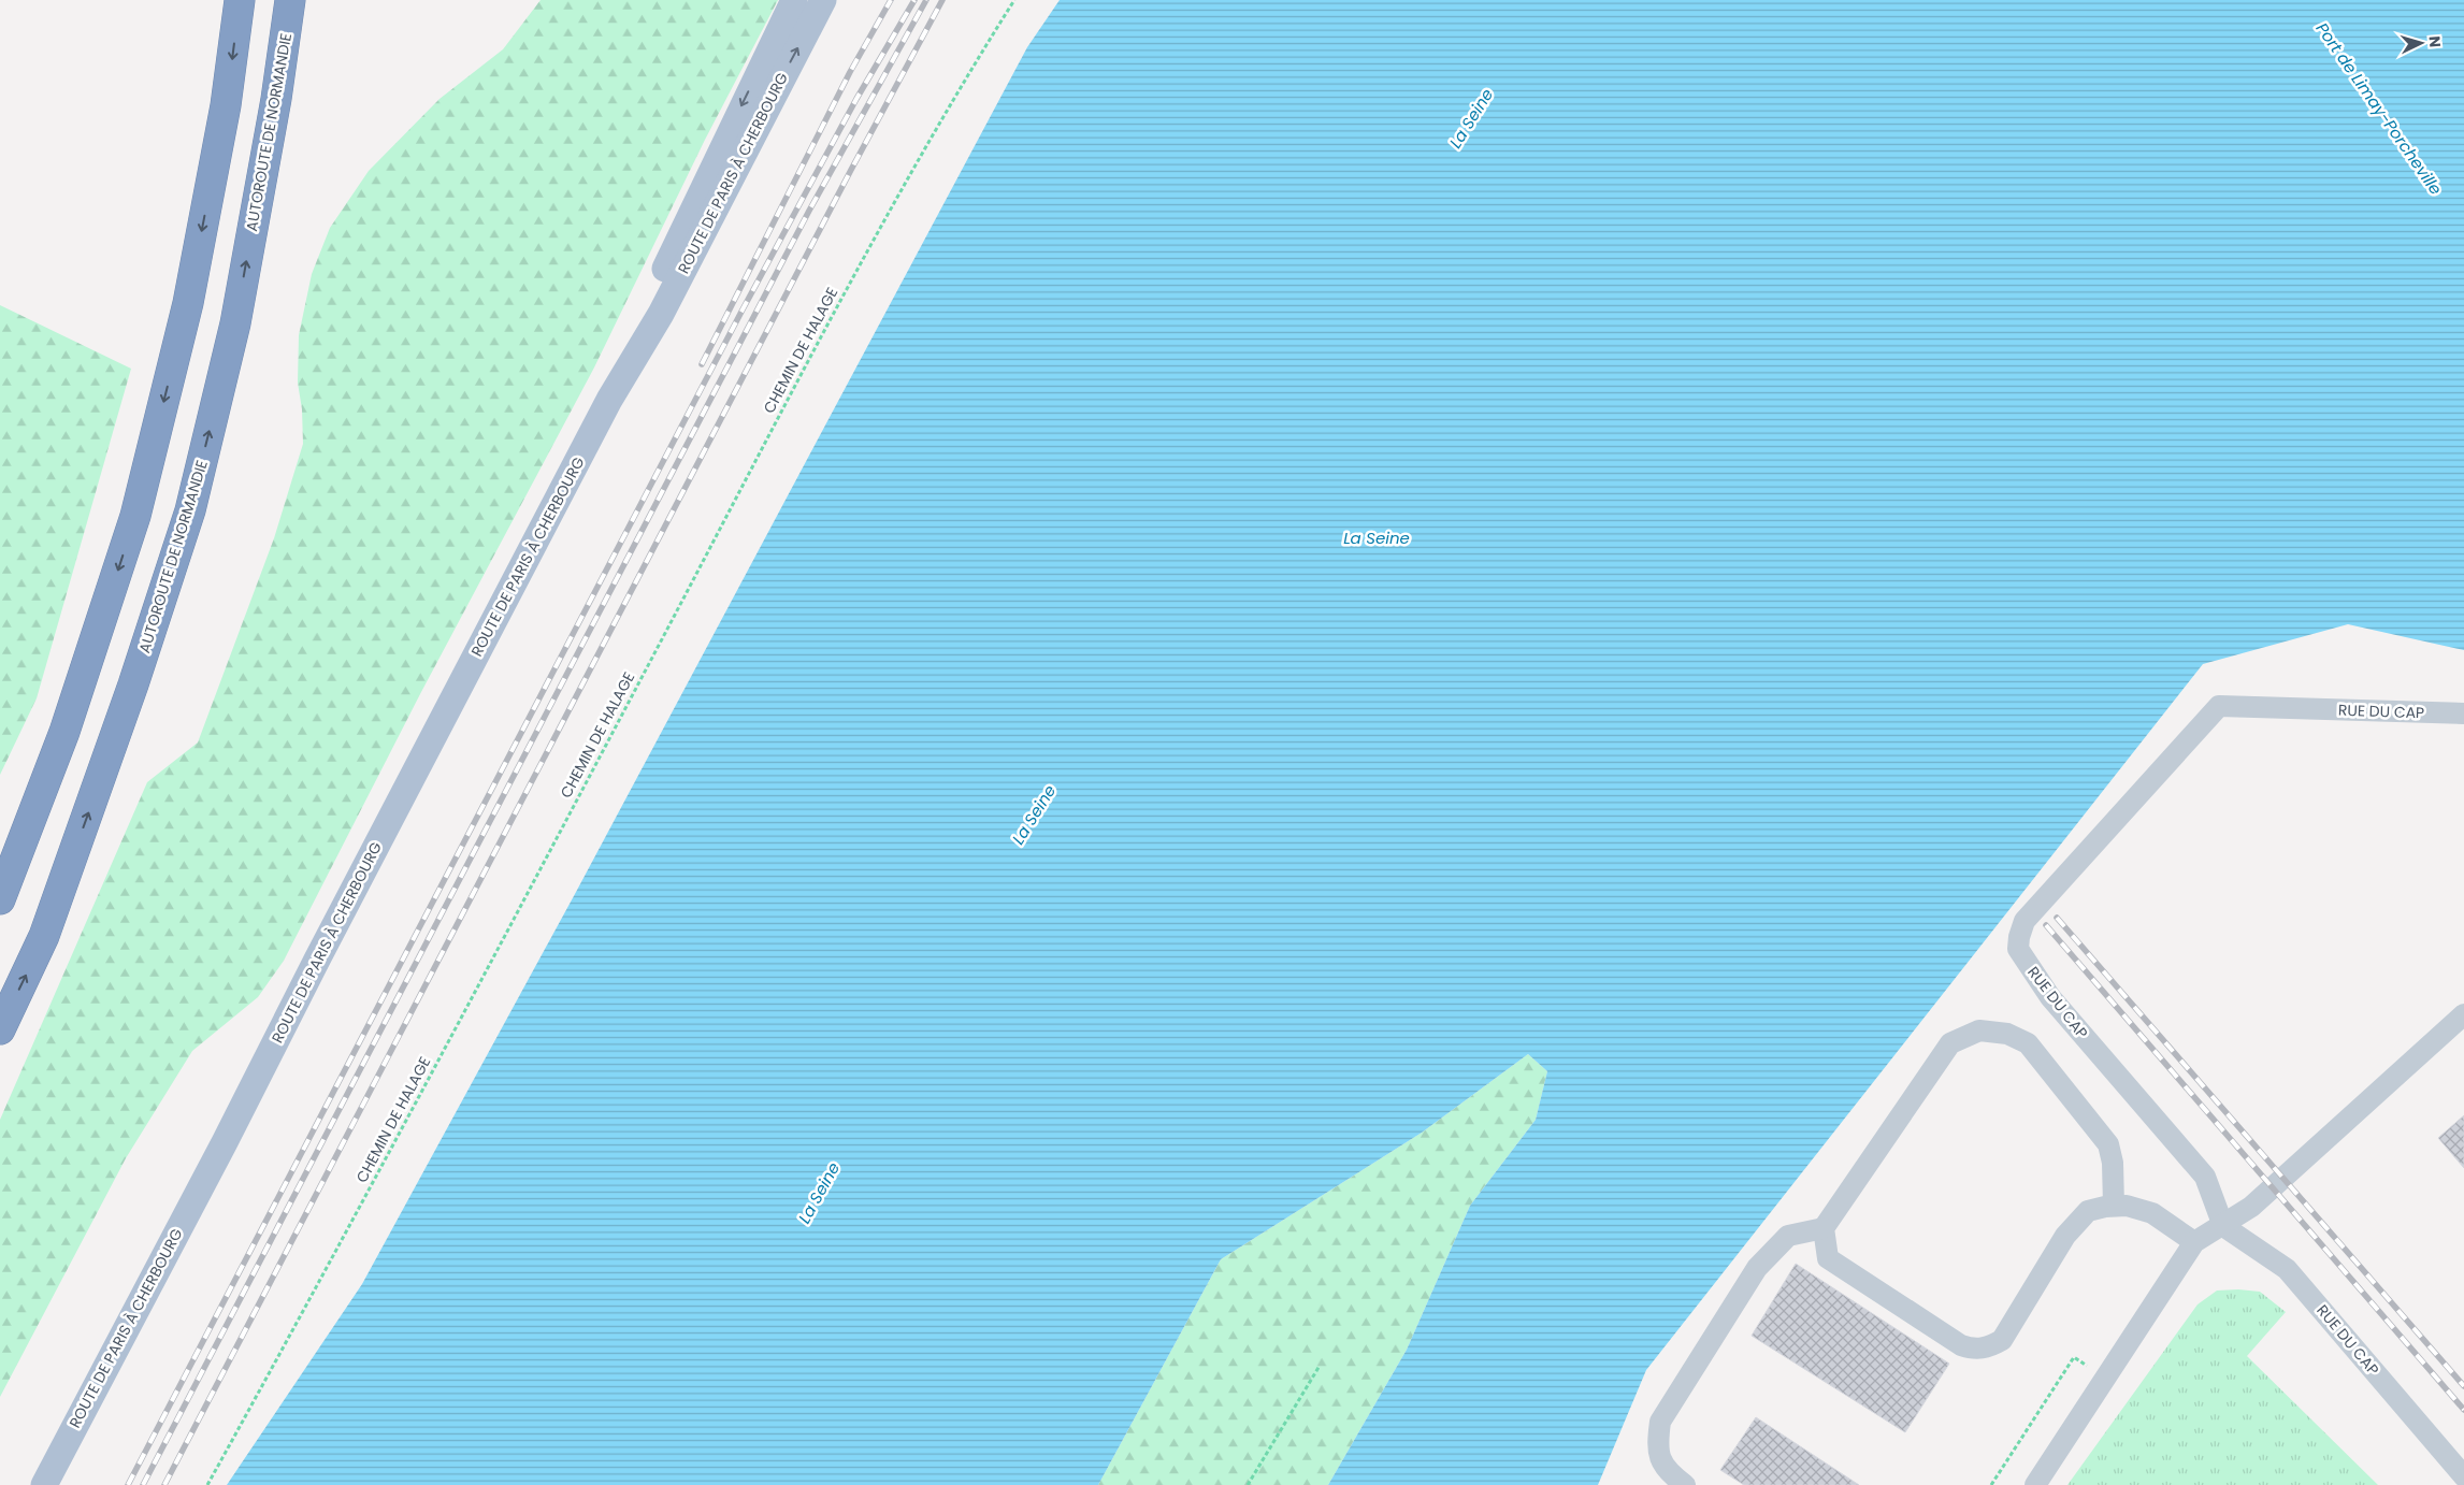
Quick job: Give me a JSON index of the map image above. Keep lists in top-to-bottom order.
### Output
{
  "streets": {
    "highway": ["AUTOROUTE DE NORMANDIE"],
    "main road": ["ROUTE DE PARIS À CHERBOURG"],
    "street": ["RUE DU CAP"],
    "path": ["CHEMIN DE HALAGE"]
  },
  "water": ["Port de Limay-Porcheville", "La Seine"],
  "north": "right"
}
